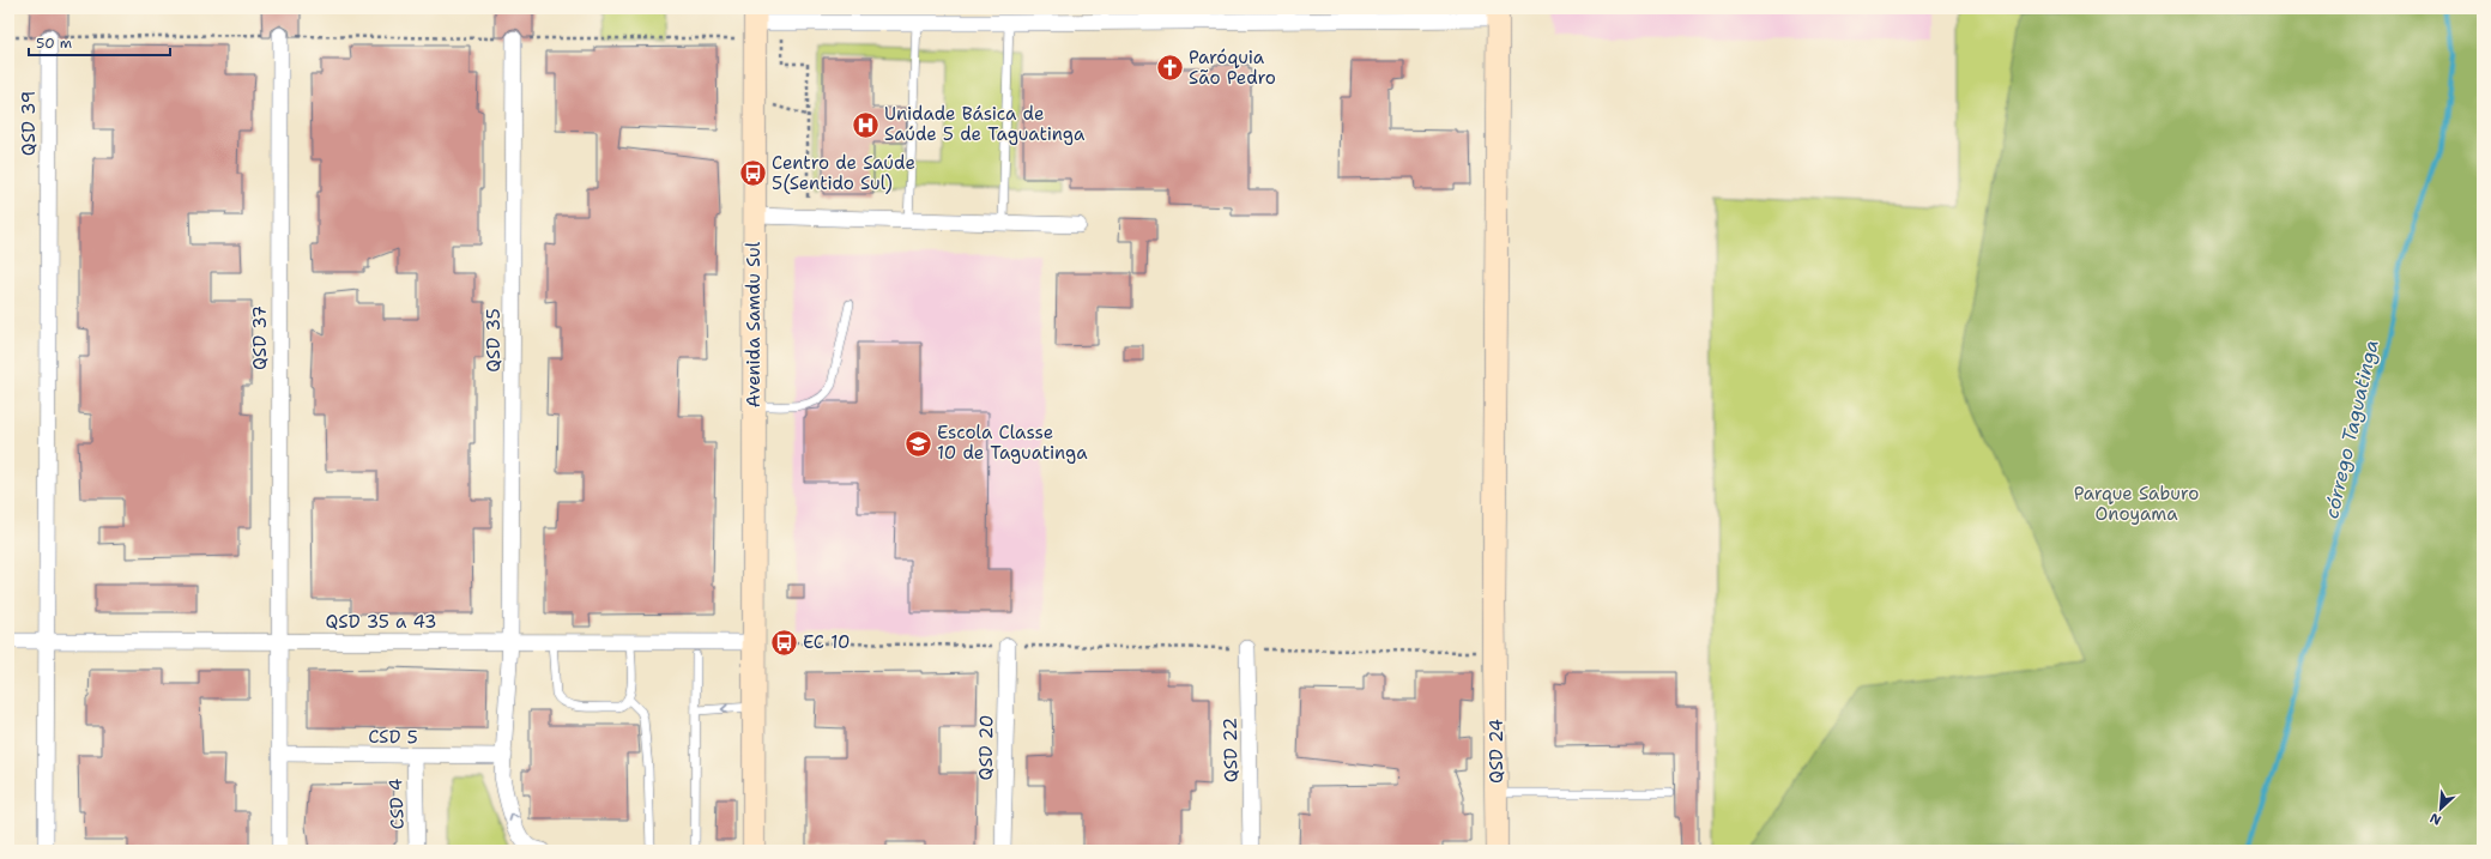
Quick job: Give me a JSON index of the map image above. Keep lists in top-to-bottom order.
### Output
{
  "streets": {
    "street": [
      "QSD 39",
      "Avenida Samdu Sul",
      "QSD 37",
      "QSD 35",
      "QSD 35 a 43",
      "CSD 5",
      "QSD 20",
      "QSD 22",
      "QSD 24",
      "CSD 4"
    ]
  },
  "crossings": [
    ["QSD 39", "QSD 35 a 43"],
    ["Avenida Samdu Sul", "QSD 35 a 43"],
    ["QSD 37", "QSD 35 a 43"],
    ["QSD 37", "CSD 5"],
    ["QSD 35", "QSD 35 a 43"],
    ["QSD 35", "CSD 5"],
    ["CSD 5", "CSD 4"]
  ],
  "water": ["córrego Taguatinga"],
  "parks": ["Parque Saburo Onoyama"],
  "places": {
    "church": ["Paróquia São Pedro"],
    "hospital": ["Unidade Básica de Saúde 5 de Taguatinga"],
    "bus stop": ["Centro de Saúde 5(Sentido Sul)", "EC 10"],
    "school or university": ["Escola Classe 10 de Taguatinga"]
  },
  "scale_bar": "50 m",
  "north": "bottom left"
}
